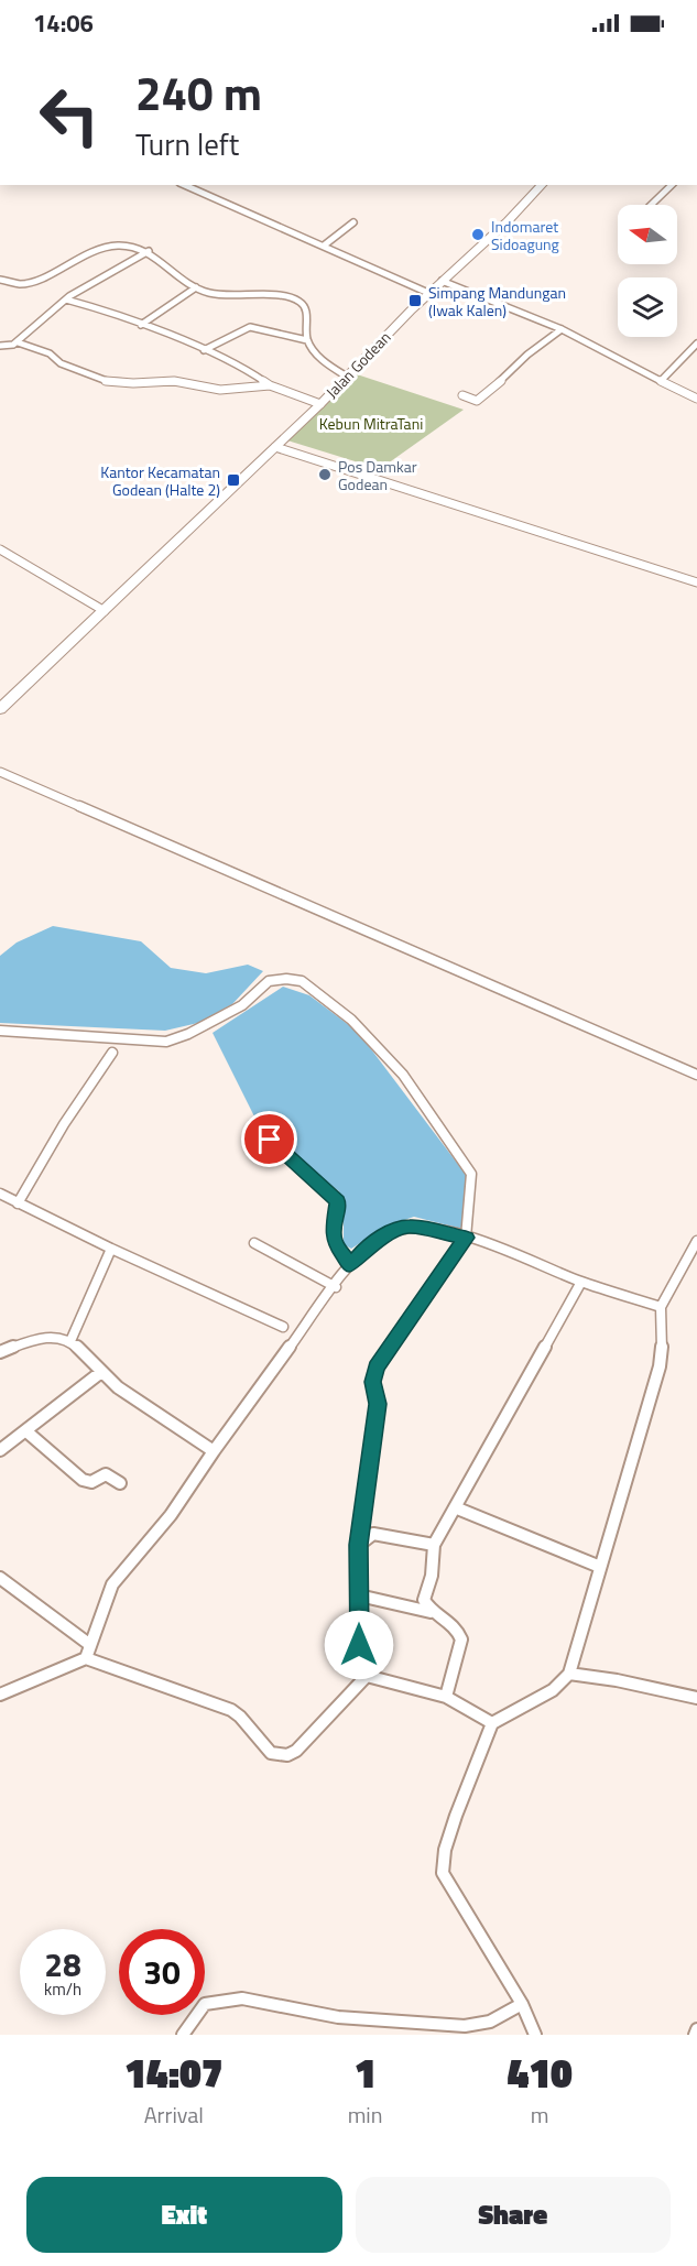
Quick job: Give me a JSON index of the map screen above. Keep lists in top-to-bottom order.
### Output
{
  "streets": {
    "main road": ["Jalan Godean"]
  },
  "parks": ["Kebun MitraTani"],
  "places": {
    "other": ["Indomaret Sidoagung", "Pos Damkar Godean"],
    "transit": ["Simpang Mandungan (Iwak Kalen)", "Kantor Kecamatan Godean (Halte 2)"]
  },
  "north": "left",
  "page": {
    "status": "14:06",
    "turn": ["240 m", "Turn left"],
    "speed": "28 km/h",
    "limit": "30",
    "eta": [
      "14:07",
      "Arrival",
      "1",
      "min",
      "410",
      "m"
    ],
    "buttons": ["Exit", "Share"]
  }
}
